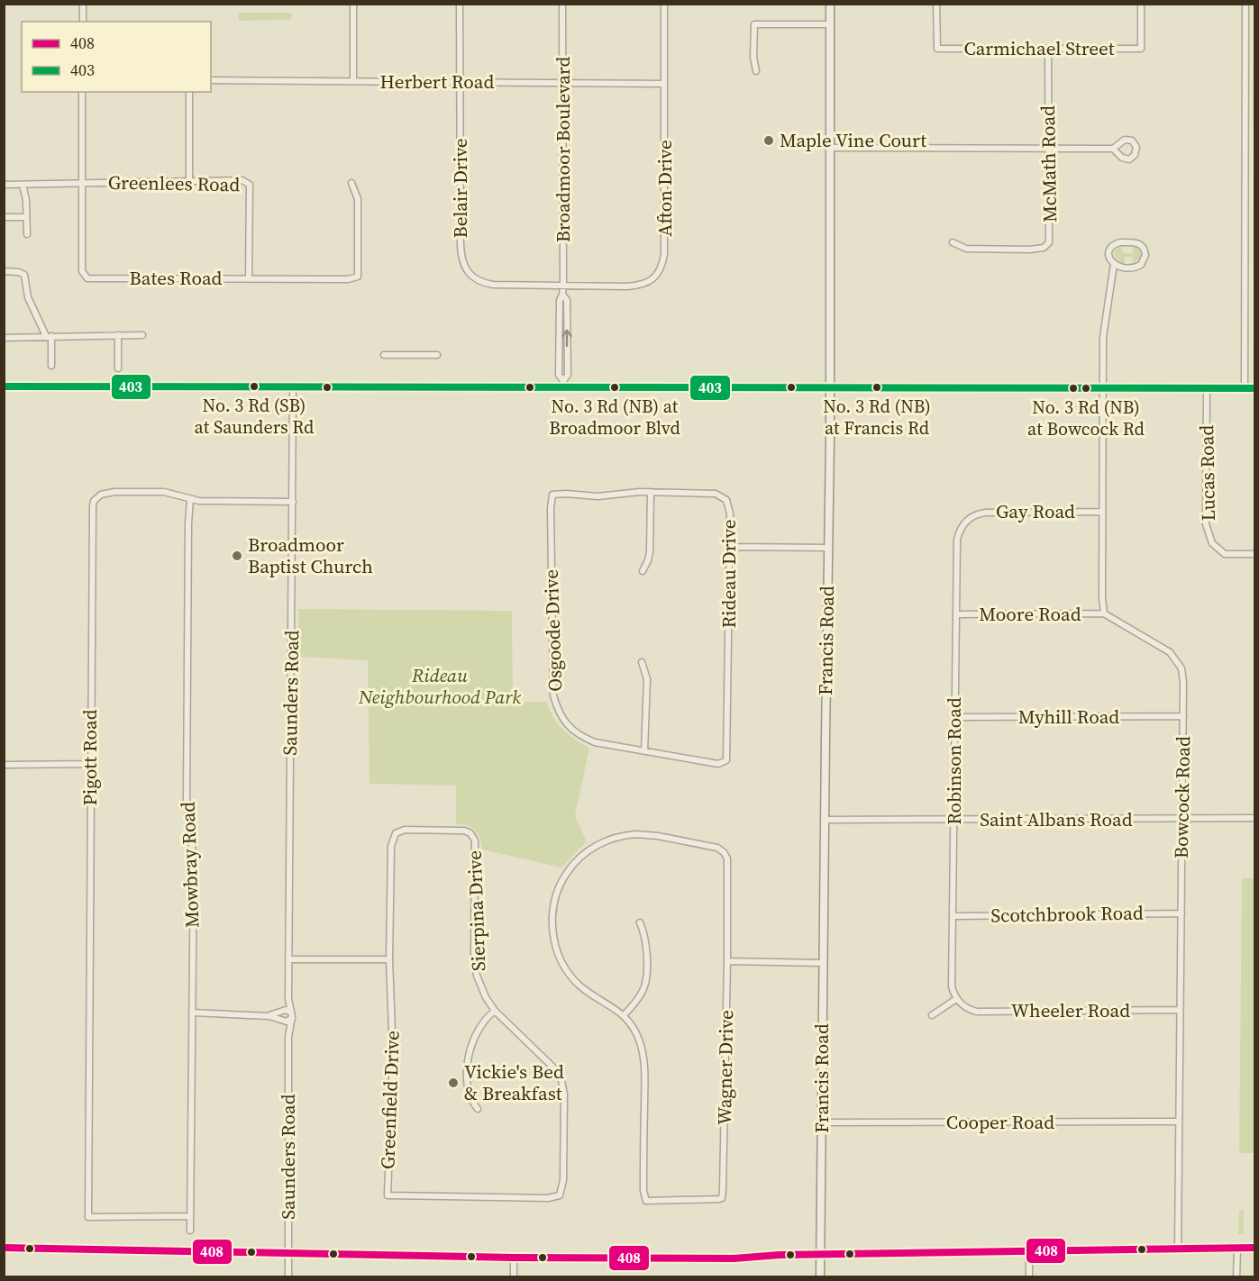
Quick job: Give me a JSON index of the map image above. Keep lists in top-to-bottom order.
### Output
{
  "streets": {
    "street": [
      "Carmichael Street",
      "Herbert Road",
      "Broadmoor Boulevard",
      "McMath Road",
      "Greenlees Road",
      "Belair Drive",
      "Afton Drive",
      "Bates Road",
      "Lucas Road",
      "Gay Road",
      "Rideau Drive",
      "Moore Road",
      "Osgoode Drive",
      "Francis Road",
      "Saunders Road",
      "Myhill Road",
      "Pigott Road",
      "Robinson Road",
      "Bowcock Road",
      "Saint Albans Road",
      "Mowbray Road",
      "Sierpina Drive",
      "Scotchbrook Road",
      "Wheeler Road",
      "Wagner Drive",
      "Greenfield Drive",
      "Cooper Road"
    ]
  },
  "crossings": [
    ["Carmichael Street", "McMath Road"],
    ["Herbert Road", "Broadmoor Boulevard"],
    ["Herbert Road", "Belair Drive"],
    ["Herbert Road", "Afton Drive"],
    ["Broadmoor Boulevard", "Belair Drive"],
    ["Broadmoor Boulevard", "Afton Drive"],
    ["Greenlees Road", "Bates Road"],
    ["Belair Drive", "Afton Drive"],
    ["Gay Road", "Robinson Road"],
    ["Rideau Drive", "Osgoode Drive"],
    ["Moore Road", "Robinson Road"],
    ["Moore Road", "Bowcock Road"],
    ["Francis Road", "Saint Albans Road"],
    ["Francis Road", "Cooper Road"],
    ["Saunders Road", "Pigott Road"],
    ["Myhill Road", "Robinson Road"],
    ["Myhill Road", "Bowcock Road"],
    ["Pigott Road", "Mowbray Road"],
    ["Robinson Road", "Saint Albans Road"],
    ["Robinson Road", "Scotchbrook Road"],
    ["Robinson Road", "Wheeler Road"],
    ["Bowcock Road", "Saint Albans Road"],
    ["Bowcock Road", "Scotchbrook Road"],
    ["Bowcock Road", "Wheeler Road"],
    ["Bowcock Road", "Cooper Road"],
    ["Sierpina Drive", "Greenfield Drive"]
  ],
  "parks": ["Rideau Neighbourhood Park"],
  "places": [
    "Maple Vine Court",
    "No. 3 Rd (SB) at Saunders Rd",
    "No. 3 Rd (NB) at Broadmoor Blvd",
    "No. 3 Rd (NB) at Francis Rd",
    "No. 3 Rd (NB) at Bowcock Rd",
    "Broadmoor Baptist Church",
    "Vickie's Bed & Breakfast"
  ],
  "lines": ["transit line 403", "transit line 408"],
  "legend": ["408", "403"]
}
